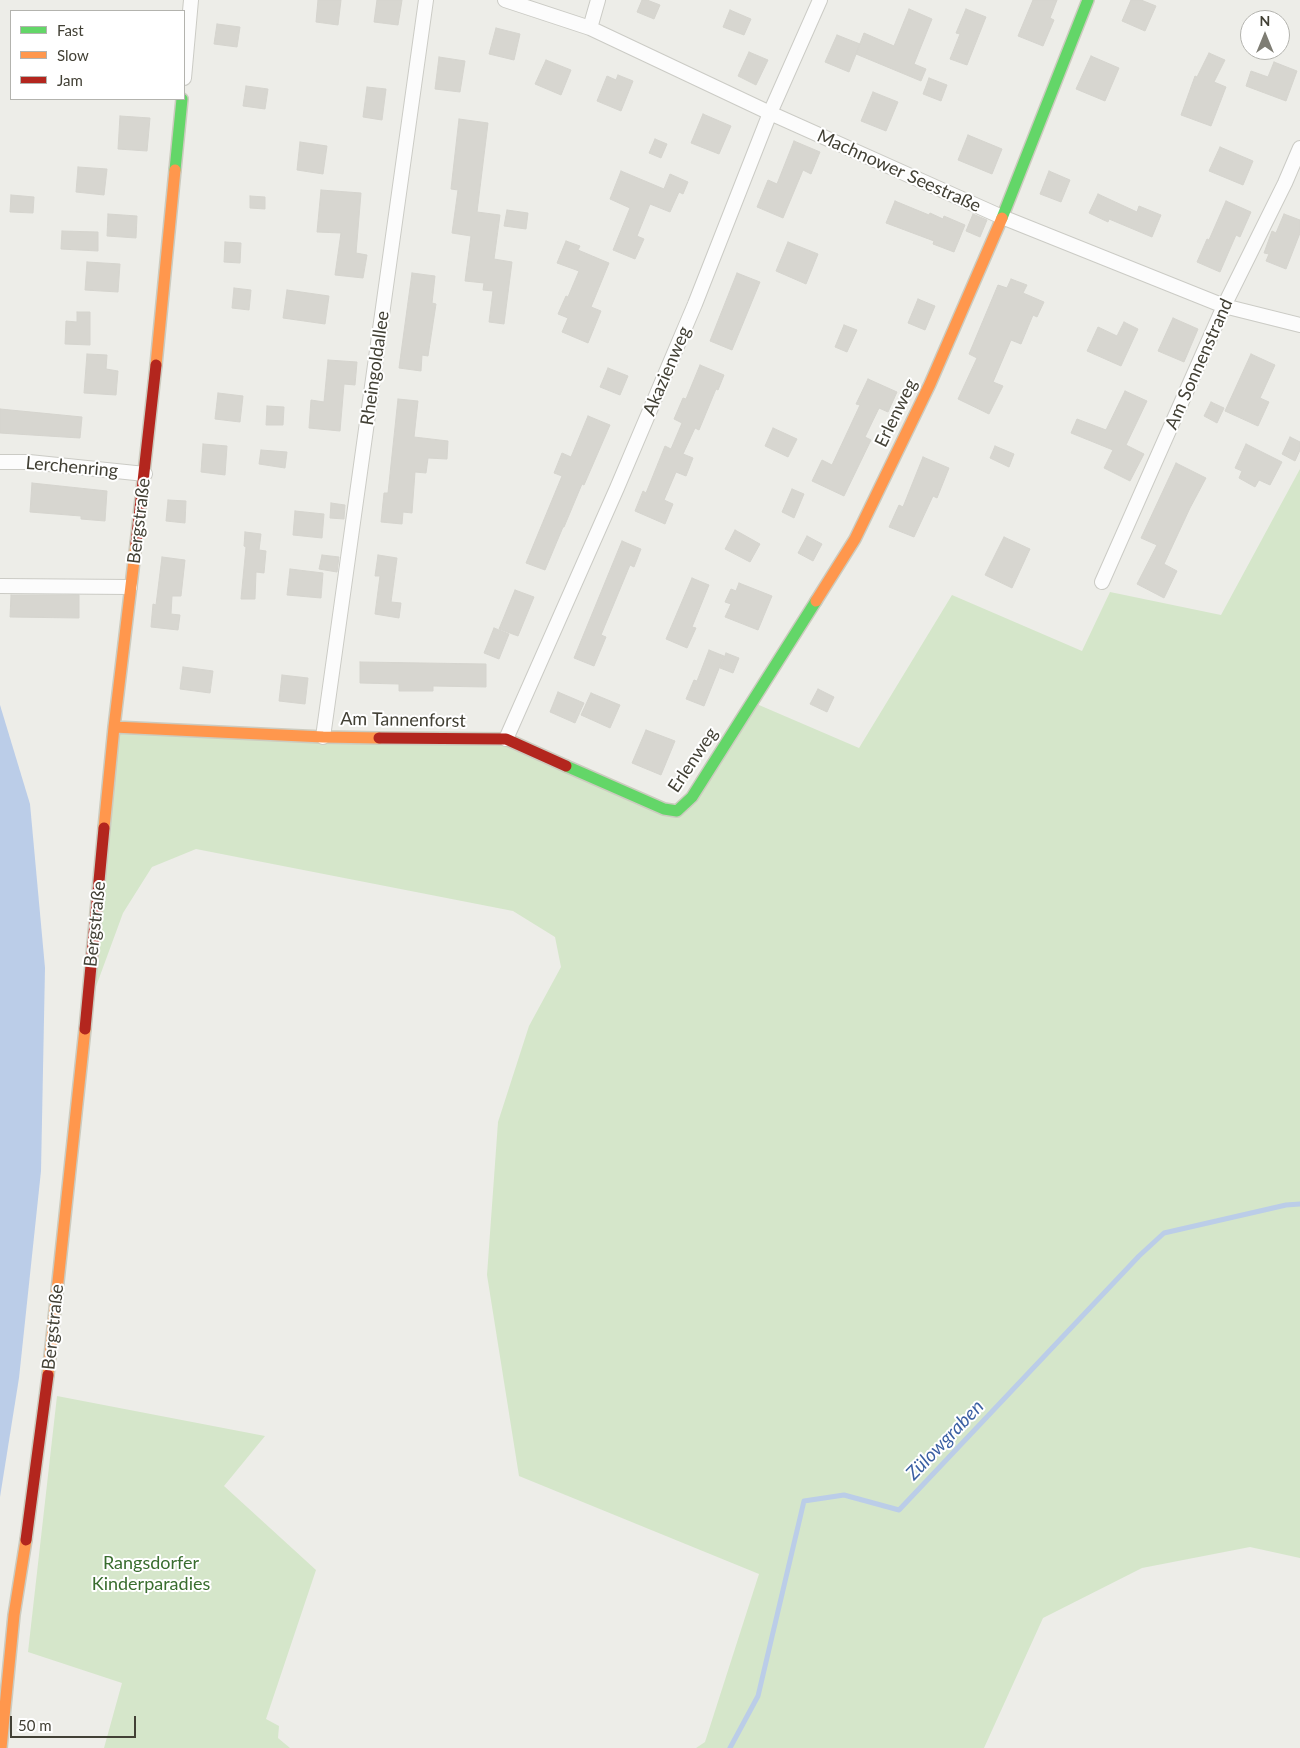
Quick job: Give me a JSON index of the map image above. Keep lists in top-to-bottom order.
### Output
{
  "streets": {
    "street": [
      "Machnower Seestraße",
      "Am Sonnenstrand",
      "Rheingoldallee",
      "Akazienweg",
      "Erlenweg",
      "Lerchenring",
      "Bergstraße",
      "Am Tannenforst"
    ]
  },
  "crossings": [
    ["Machnower Seestraße", "Am Sonnenstrand"],
    ["Machnower Seestraße", "Akazienweg"],
    ["Machnower Seestraße", "Erlenweg"],
    ["Rheingoldallee", "Am Tannenforst"],
    ["Akazienweg", "Am Tannenforst"],
    ["Erlenweg", "Am Tannenforst"],
    ["Lerchenring", "Bergstraße"],
    ["Bergstraße", "Am Tannenforst"]
  ],
  "water": ["Zülowgraben"],
  "parks": ["Rangsdorfer Kinderparadies"],
  "legend": ["Fast", "Slow", "Jam"],
  "scale_bar": "50 m",
  "north": "top"
}
